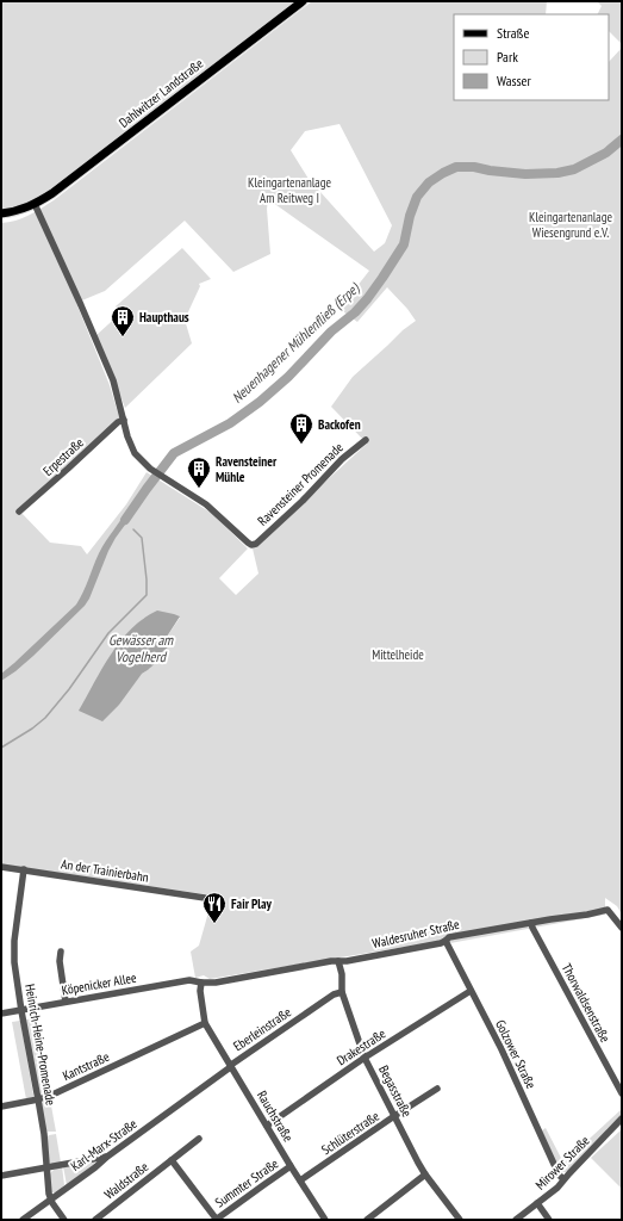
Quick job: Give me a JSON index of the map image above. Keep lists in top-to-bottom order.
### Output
{
  "streets": {
    "main road": ["Dahlwitzer Landstraße"],
    "street": [
      "Erpestraße",
      "Ravensteiner Promenade",
      "An der Trainierbahn",
      "Waldesruher Straße",
      "Köpenicker Allee",
      "Thorwaldsenstraße",
      "Eberleinstraße",
      "Heinrich-Heine-Promenade",
      "Drakestraße",
      "Golzower Straße",
      "Kantstraße",
      "Begasstraße",
      "Rauchstraße",
      "Schlüterstraße",
      "Karl-Marx-Straße",
      "Mirower Straße",
      "Waldstraße",
      "Summter Straße"
    ]
  },
  "crossings": [
    ["Erpestraße", "Ravensteiner Promenade"],
    ["An der Trainierbahn", "Heinrich-Heine-Promenade"],
    ["Waldesruher Straße", "Köpenicker Allee"],
    ["Waldesruher Straße", "Thorwaldsenstraße"],
    ["Waldesruher Straße", "Golzower Straße"],
    ["Waldesruher Straße", "Begasstraße"],
    ["Waldesruher Straße", "Rauchstraße"],
    ["Köpenicker Allee", "Heinrich-Heine-Promenade"],
    ["Köpenicker Allee", "Rauchstraße"],
    ["Eberleinstraße", "Begasstraße"],
    ["Eberleinstraße", "Rauchstraße"],
    ["Eberleinstraße", "Karl-Marx-Straße"],
    ["Heinrich-Heine-Promenade", "Kantstraße"],
    ["Heinrich-Heine-Promenade", "Karl-Marx-Straße"],
    ["Drakestraße", "Golzower Straße"],
    ["Drakestraße", "Begasstraße"],
    ["Drakestraße", "Rauchstraße"],
    ["Golzower Straße", "Mirower Straße"],
    ["Kantstraße", "Rauchstraße"],
    ["Begasstraße", "Schlüterstraße"],
    ["Rauchstraße", "Schlüterstraße"],
    ["Rauchstraße", "Summter Straße"]
  ],
  "water": ["Neuenhagener Mühlenfließ (Erpe)", "Gewässer am Vogelherd"],
  "parks": ["Kleingartenanlage Am Reitweg I", "Kleingartenanlage Wiesengrund e.V.", "Mittelheide"],
  "places": {
    "building": ["Haupthaus", "Backofen", "Ravensteiner Mühle"],
    "restaurant": ["Fair Play"]
  },
  "legend": ["Straße", "Park", "Wasser"]
}
